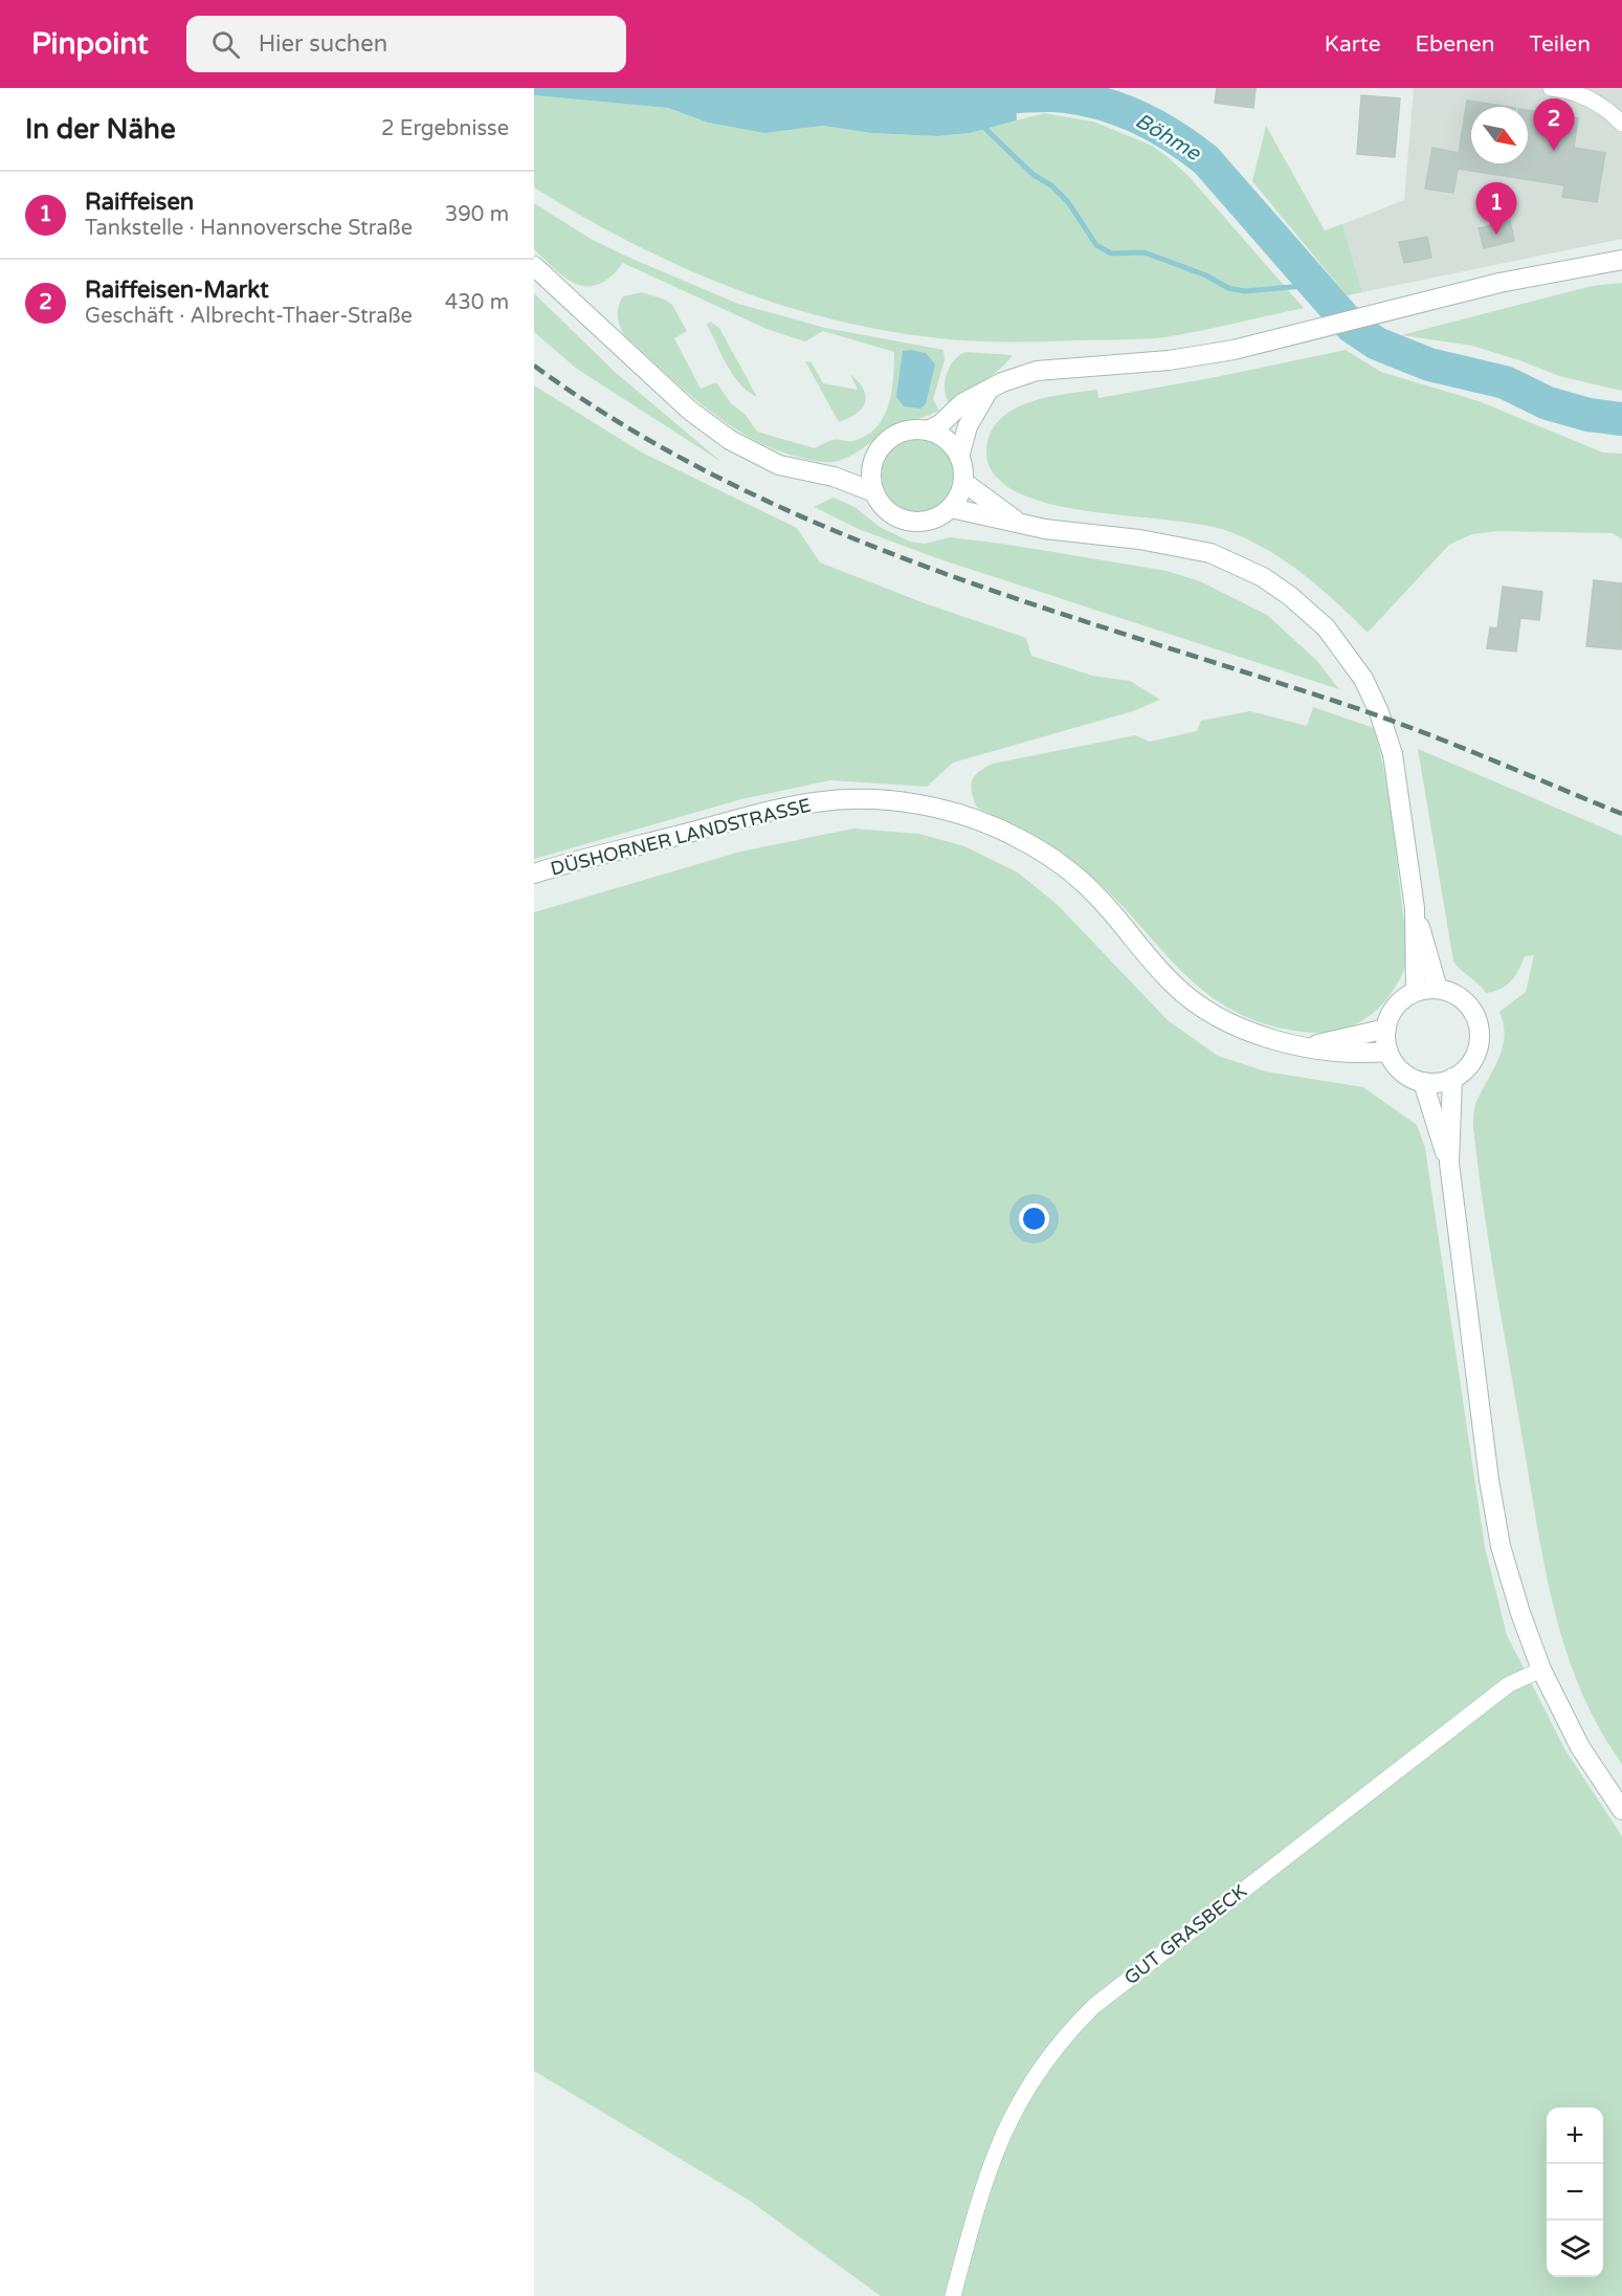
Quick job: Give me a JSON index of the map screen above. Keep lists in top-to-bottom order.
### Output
{
  "streets": {
    "main road": ["DÜSHORNER LANDSTRASSE"],
    "street": ["GUT GRASBECK"]
  },
  "water": ["Böhme"],
  "north": "bottom right",
  "page": {
    "header": "Pinpoint",
    "search": "Hier suchen",
    "nav": ["Karte", "Ebenen", "Teilen"],
    "heading": ["In der Nähe", "2 Ergebnisse"],
    "pins": ["2", "1"],
    "list": [
      {
        "mark": "1",
        "name": "Raiffeisen",
        "note": "Tankstelle · Hannoversche Straße",
        "value": "390 m"
      },
      {
        "mark": "2",
        "name": "Raiffeisen-Markt",
        "note": "Geschäft · Albrecht-Thaer-Straße",
        "value": "430 m"
      }
    ],
    "map_buttons": ["+", "−"]
  }
}
